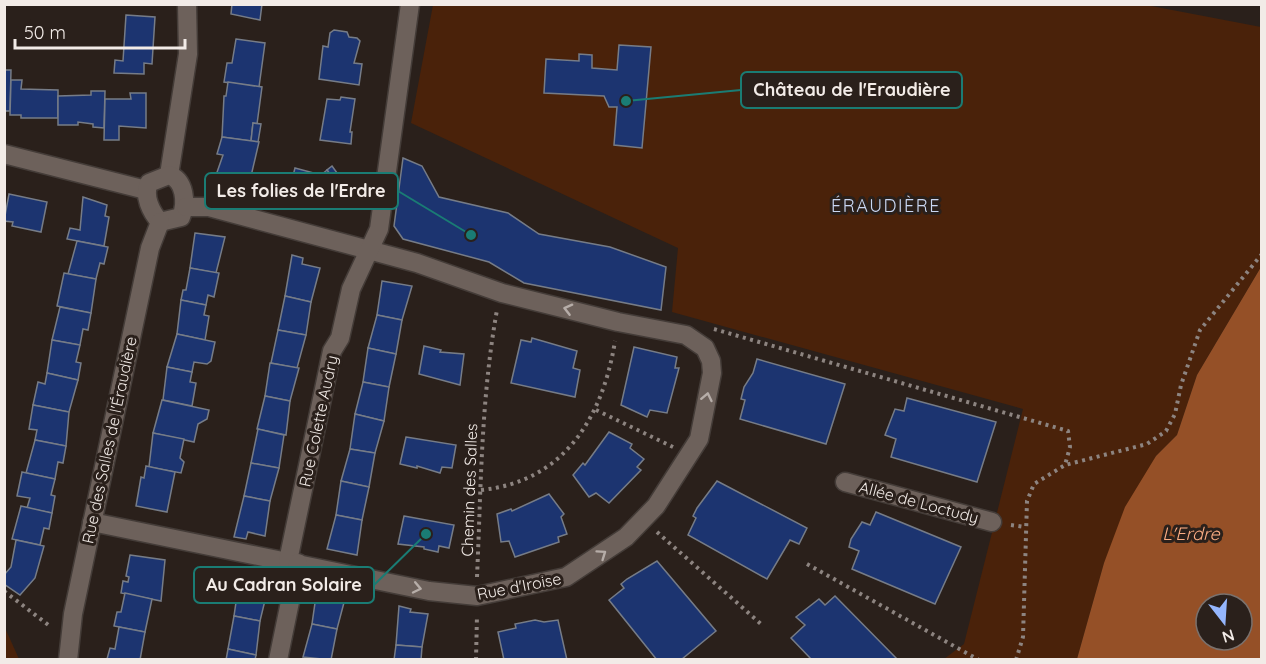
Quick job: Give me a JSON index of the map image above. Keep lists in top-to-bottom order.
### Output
{
  "streets": {
    "street": [
      "Rue Colette Audry",
      "Rue des Salles de l'Éraudière",
      "Allée de Loctudy",
      "Rue d'Iroise"
    ],
    "path": ["Chemin des Salles"]
  },
  "crossings": [
    ["Rue Colette Audry", "Rue d'Iroise"],
    ["Rue des Salles de l'Éraudière", "Rue d'Iroise"],
    ["Chemin des Salles", "Rue d'Iroise"]
  ],
  "districts": ["ÉRAUDIÈRE"],
  "water": ["L'Erdre"],
  "places": ["Château de l'Eraudière", "Les folies de l'Erdre", "Au Cadran Solaire"],
  "scale_bar": "50 m",
  "north": "bottom"
}
